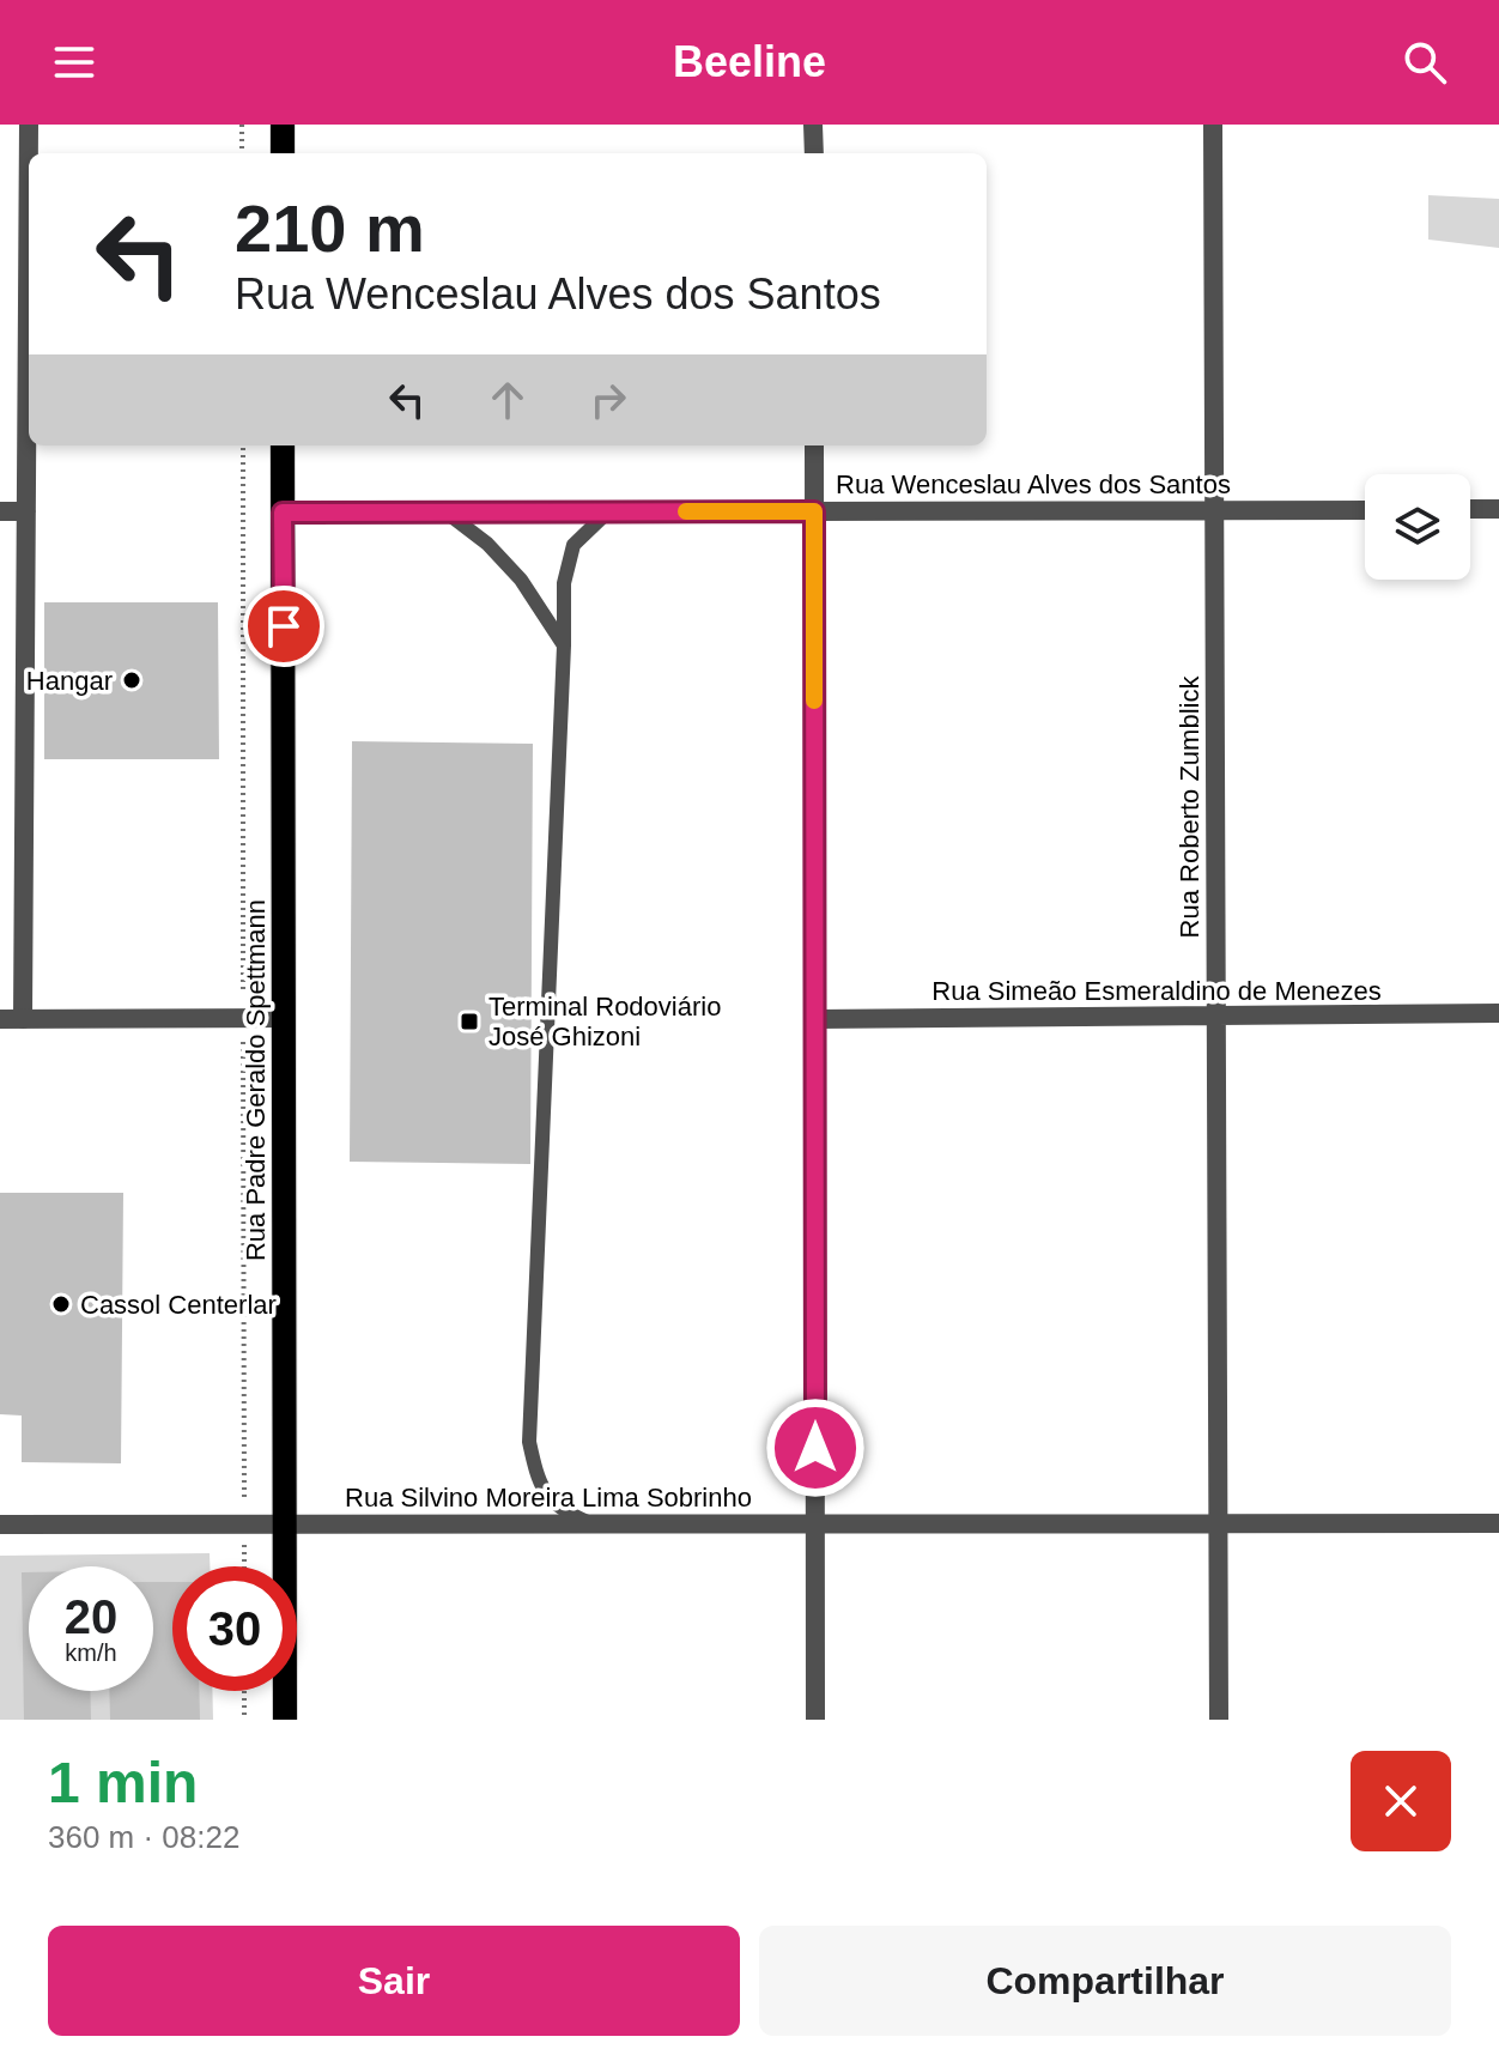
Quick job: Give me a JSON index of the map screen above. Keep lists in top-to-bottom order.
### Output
{
  "streets": {
    "main road": ["Rua Padre Geraldo Spettmann"],
    "street": [
      "Rua Wenceslau Alves dos Santos",
      "Rua Roberto Zumblick",
      "Rua Simeão Esmeraldino de Menezes",
      "Rua Silvino Moreira Lima Sobrinho"
    ]
  },
  "crossings": [
    ["Rua Wenceslau Alves dos Santos", "Rua Roberto Zumblick"],
    ["Rua Wenceslau Alves dos Santos", "Rua Padre Geraldo Spettmann"],
    ["Rua Roberto Zumblick", "Rua Simeão Esmeraldino de Menezes"],
    ["Rua Roberto Zumblick", "Rua Silvino Moreira Lima Sobrinho"],
    ["Rua Padre Geraldo Spettmann", "Rua Silvino Moreira Lima Sobrinho"]
  ],
  "places": {
    "other": ["Hangar", "Cassol Centerlar"],
    "transit": ["Terminal Rodoviário José Ghizoni"]
  },
  "page": {
    "header": "Beeline",
    "turn": ["210 m", "Rua Wenceslau Alves dos Santos"],
    "speed": "20 km/h",
    "limit": "30",
    "heading": ["1 min", "360 m · 08:22"],
    "buttons": ["Sair", "Compartilhar"]
  }
}
